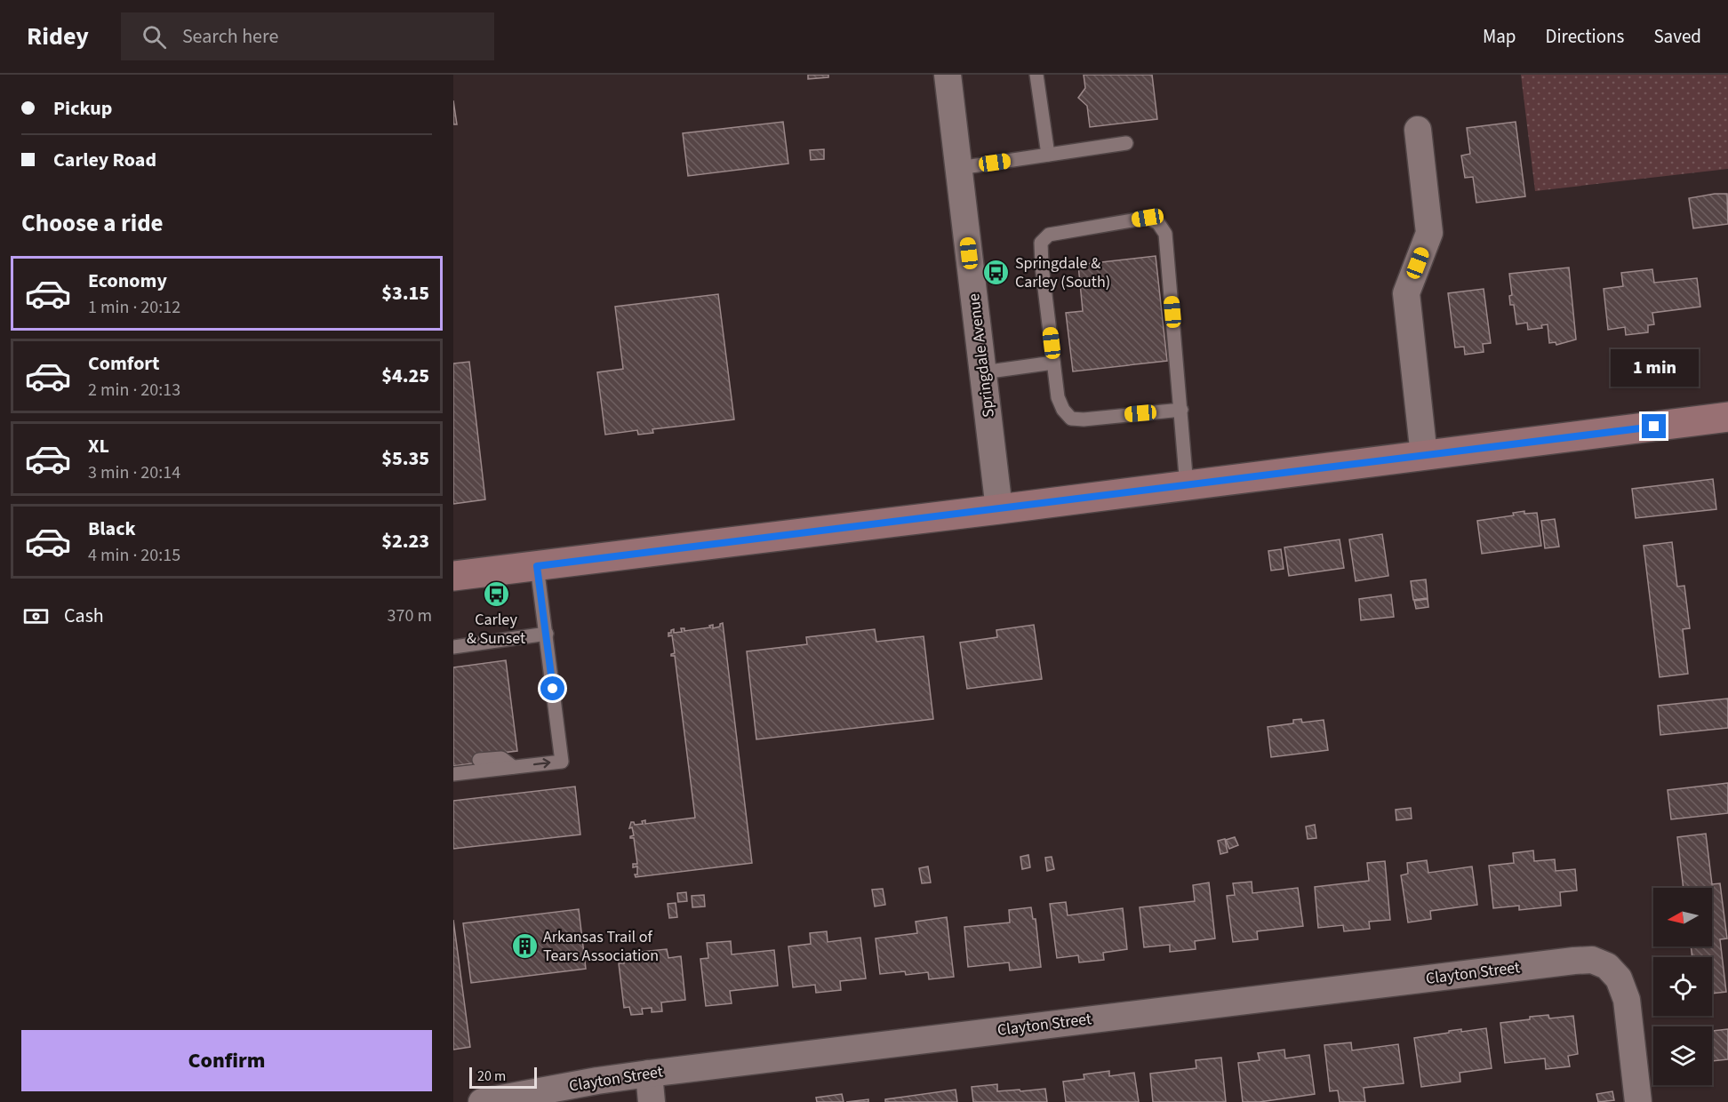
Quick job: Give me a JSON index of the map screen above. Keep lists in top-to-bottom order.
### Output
{
  "streets": {
    "street": ["Springdale Avenue", "Clayton Street"]
  },
  "places": {
    "bus stop": ["Springdale & Carley (South)", "Carley & Sunset"],
    "building": ["Arkansas Trail of Tears Association"]
  },
  "scale_bar": "20 m",
  "north": "left",
  "page": {
    "header": "Ridey",
    "search": "Search here",
    "nav": ["Map", "Directions", "Saved"],
    "banner": ["Pickup", "Carley Road"],
    "heading": "Choose a ride",
    "list": [
      {
        "name": "Economy",
        "note": "1 min · 20:12",
        "value": "$3.15"
      },
      {
        "name": "Comfort",
        "note": "2 min · 20:13",
        "value": "$4.25"
      },
      {
        "name": "XL",
        "note": "3 min · 20:14",
        "value": "$5.35"
      },
      {
        "name": "Black",
        "note": "4 min · 20:15",
        "value": "$2.23"
      }
    ],
    "bubble": "1 min",
    "pay": ["Cash", "370 m"],
    "buttons": "Confirm",
    "scale": "20 m"
  }
}
